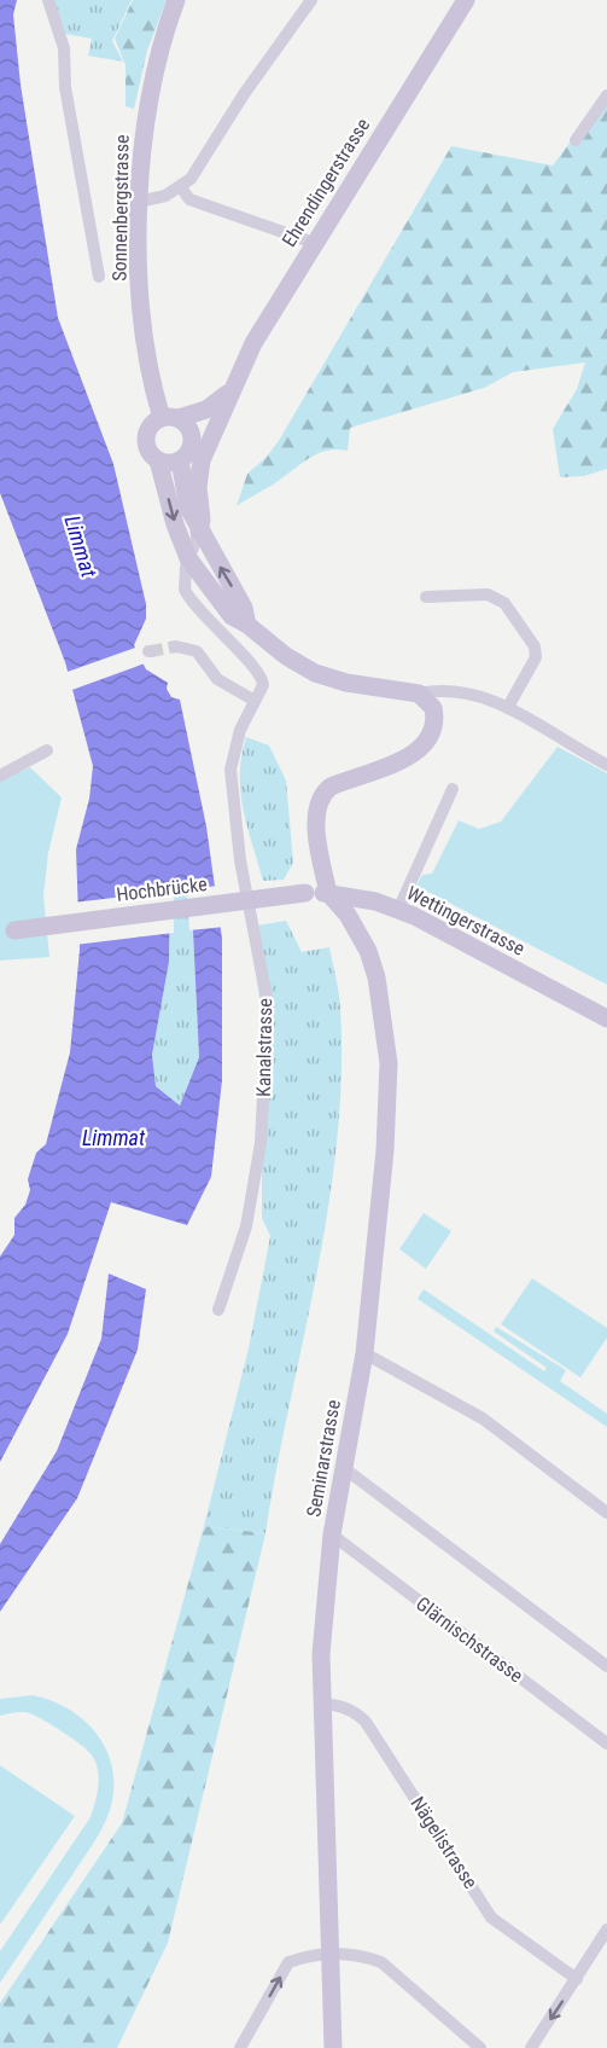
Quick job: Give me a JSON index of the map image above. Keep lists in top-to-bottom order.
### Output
{
  "streets": {
    "main road": [
      "Ehrendingerstrasse",
      "Sonnenbergstrasse",
      "Hochbrücke",
      "Wettingerstrasse",
      "Seminarstrasse"
    ],
    "street": ["Kanalstrasse", "Glärnischstrasse", "Nägelistrasse"]
  },
  "crossings": [
    ["Ehrendingerstrasse", "Sonnenbergstrasse"],
    ["Ehrendingerstrasse", "Kanalstrasse"],
    ["Hochbrücke", "Wettingerstrasse"],
    ["Hochbrücke", "Seminarstrasse"],
    ["Wettingerstrasse", "Seminarstrasse"],
    ["Seminarstrasse", "Glärnischstrasse"],
    ["Seminarstrasse", "Nägelistrasse"]
  ],
  "water": ["Limmat"]
}
